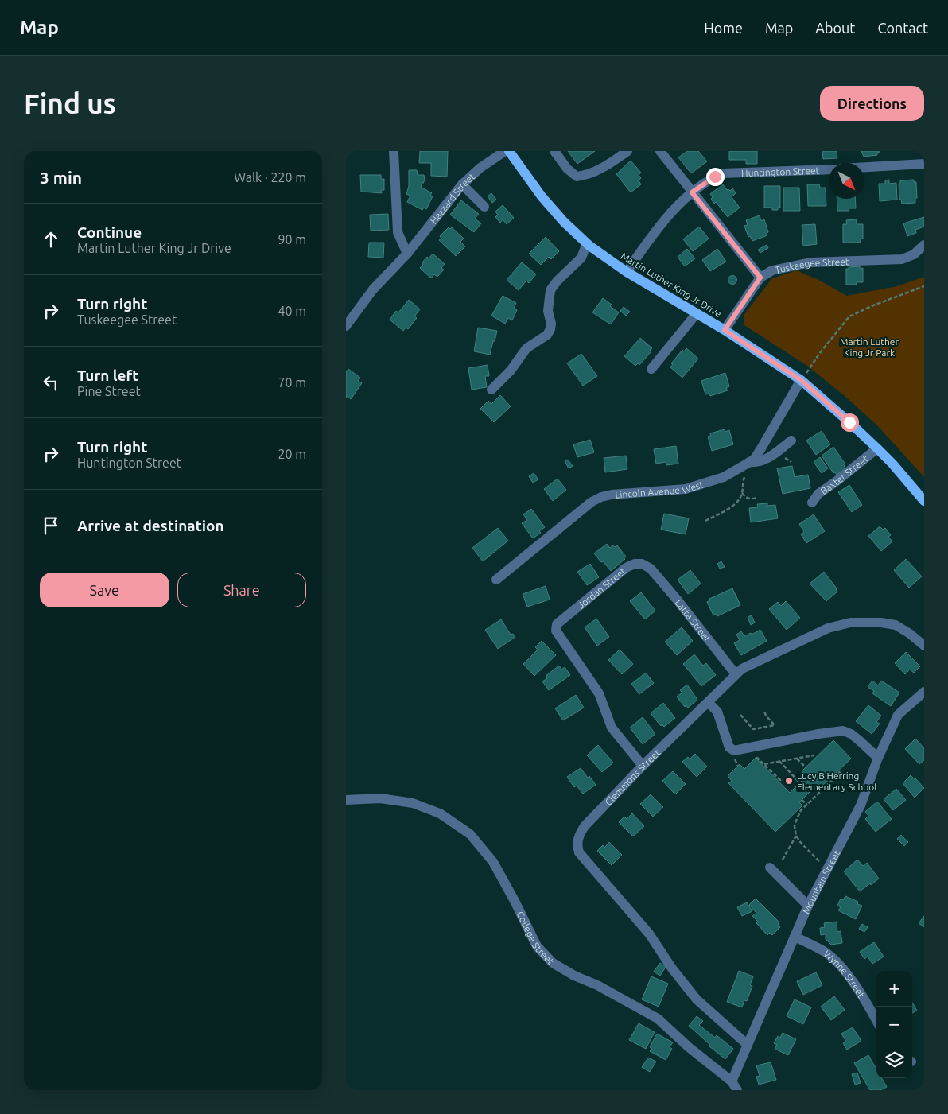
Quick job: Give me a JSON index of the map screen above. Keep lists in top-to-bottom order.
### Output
{
  "streets": {
    "main road": ["Martin Luther King Jr Drive"],
    "street": [
      "Huntington Street",
      "Hazzard Street",
      "Tuskeegee Street",
      "Baxter Street",
      "Lincoln Avenue West",
      "Jordan Street",
      "Latta Street",
      "Clemmons Street",
      "Mountain Street",
      "College Street",
      "Wynne Street"
    ]
  },
  "crossings": [
    ["Huntington Street", "Martin Luther King Jr Drive"],
    ["Martin Luther King Jr Drive", "Baxter Street"],
    ["Martin Luther King Jr Drive", "Lincoln Avenue West"],
    ["Jordan Street", "Latta Street"],
    ["Jordan Street", "Clemmons Street"],
    ["Latta Street", "Clemmons Street"],
    ["Clemmons Street", "Mountain Street"],
    ["Mountain Street", "College Street"],
    ["Mountain Street", "Wynne Street"]
  ],
  "parks": ["Martin Luther King Jr Park"],
  "places": ["Lucy B Herring Elementary School"],
  "north": "bottom right",
  "page": {
    "header": "Map",
    "nav": [
      "Home",
      "Map",
      "About",
      "Contact"
    ],
    "buttons": [
      "Directions",
      ["Save", "Share"]
    ],
    "title": "Find us",
    "heading": ["3 min", "Walk · 220 m"],
    "list": [
      ["Continue", "Martin Luther King Jr Drive", "90 m"],
      ["Turn right", "Tuskeegee Street", "40 m"],
      ["Turn left", "Pine Street", "70 m"],
      ["Turn right", "Huntington Street", "20 m"],
      "Arrive at destination"
    ],
    "map_buttons": ["+", "−"]
  }
}
